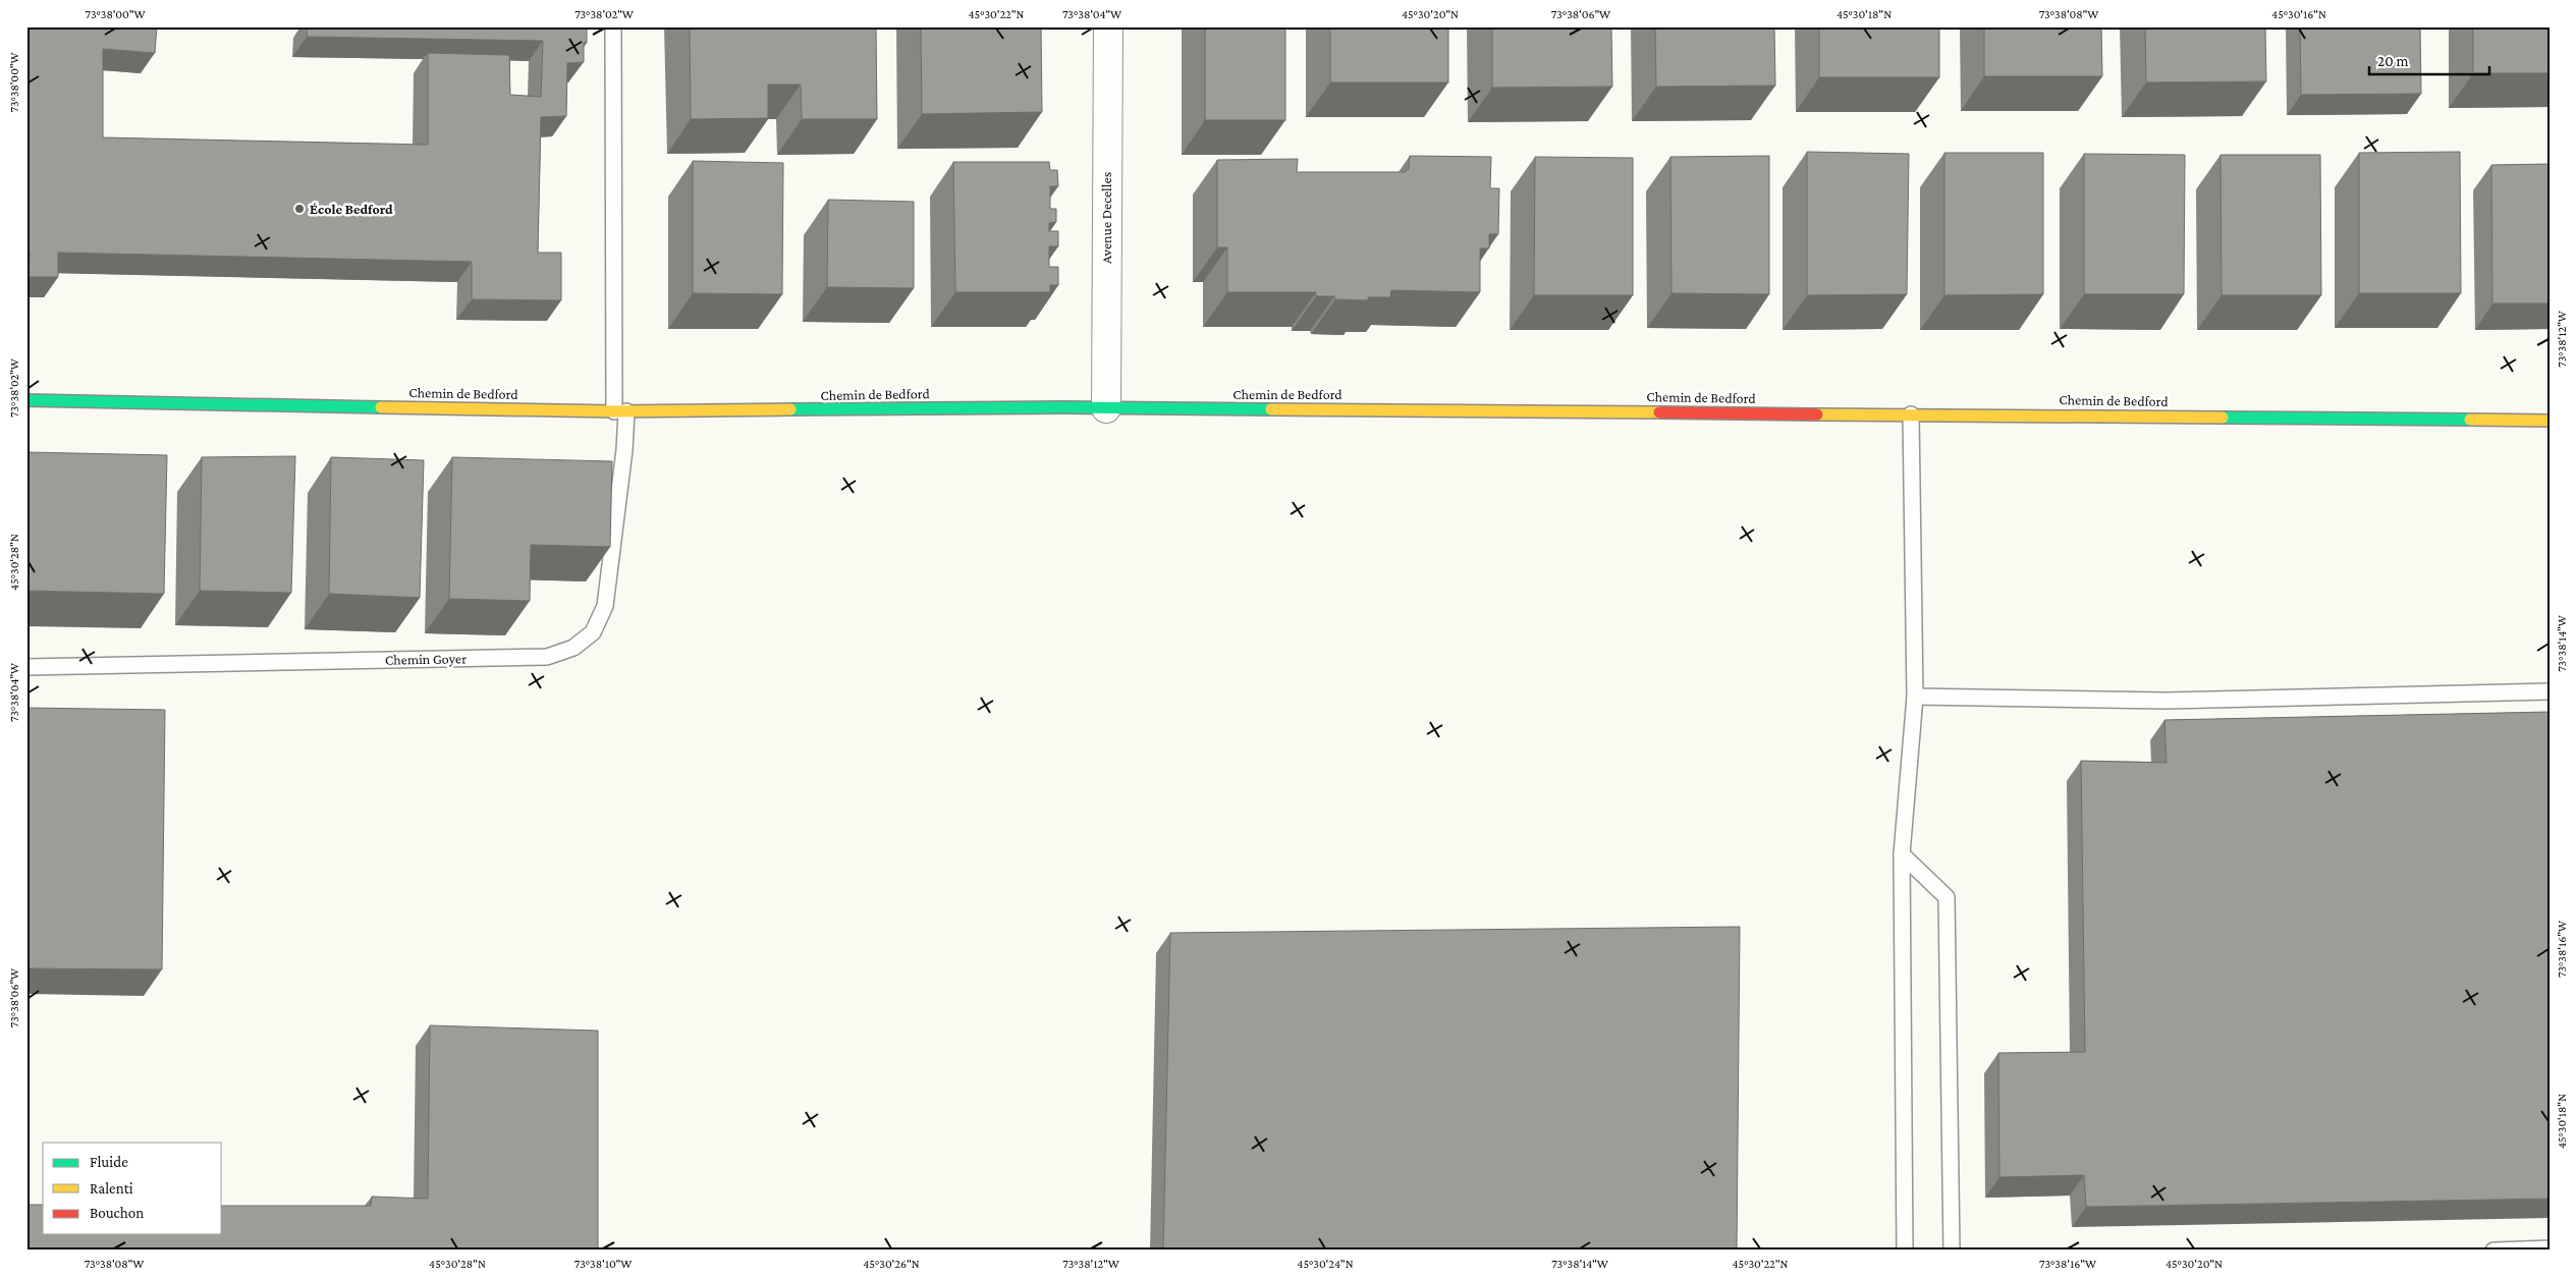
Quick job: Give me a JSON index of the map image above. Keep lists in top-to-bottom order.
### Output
{
  "streets": {
    "street": ["Avenue Decelles", "Chemin de Bedford"],
    "lane": ["Chemin Goyer"]
  },
  "crossings": [
    ["Avenue Decelles", "Chemin de Bedford"],
    ["Chemin de Bedford", "Chemin Goyer"]
  ],
  "places": ["École Bedford"],
  "legend": ["Fluide", "Ralenti", "Bouchon"],
  "scale_bar": "20 m",
  "coordinates": [
    "73°38'00\"W",
    "73°38'02\"W",
    "45°30'22\"N",
    "73°38'04\"W",
    "45°30'20\"N",
    "73°38'06\"W",
    "45°30'18\"N",
    "73°38'08\"W",
    "45°30'16\"N",
    "73°38'12\"W",
    "45°30'28\"N",
    "73°38'14\"W",
    "73°38'16\"W",
    "73°38'10\"W",
    "45°30'26\"N",
    "45°30'24\"N"
  ]
}
